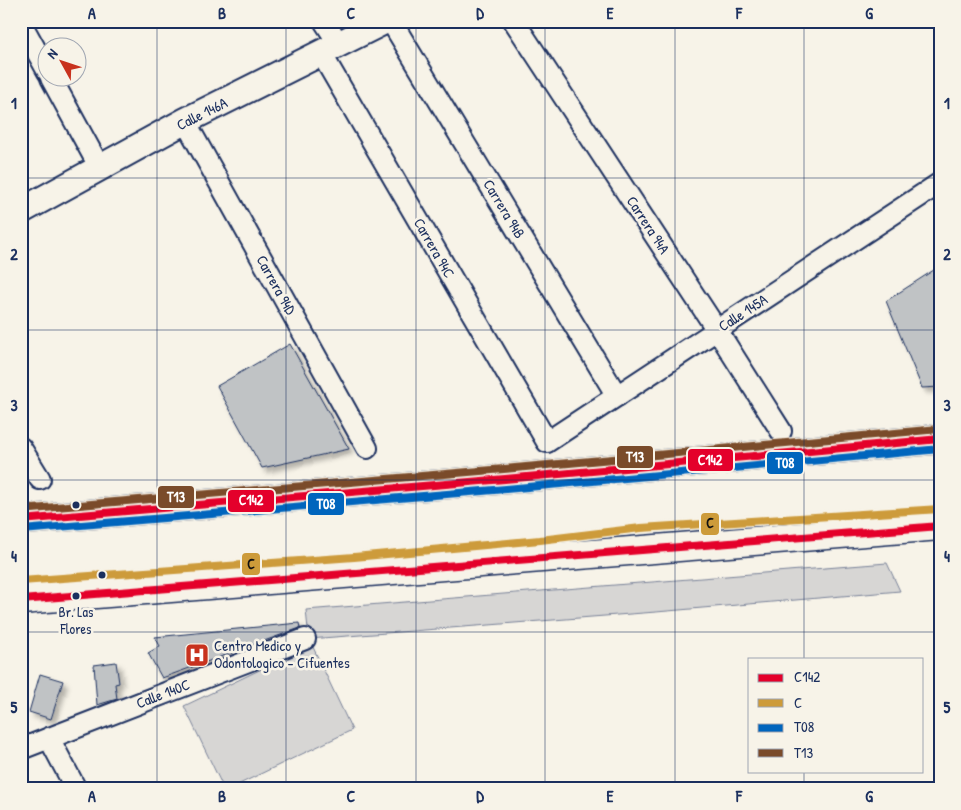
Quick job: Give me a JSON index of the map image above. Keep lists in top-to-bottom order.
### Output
{
  "streets": {
    "street": [
      "Calle 146A",
      "Carrera 94B",
      "Carrera 94A",
      "Carrera 94C",
      "Carrera 94D",
      "Calle 145A",
      "Calle 140C"
    ]
  },
  "crossings": [
    ["Calle 146A", "Carrera 94C"],
    ["Calle 146A", "Carrera 94D"],
    ["Carrera 94B", "Calle 145A"],
    ["Carrera 94A", "Calle 145A"],
    ["Carrera 94C", "Calle 145A"]
  ],
  "places": {
    "other": ["Br. Las Flores"],
    "hospital": ["Centro Medico y Odontologico - Cifuentes"]
  },
  "lines": [
    "transit line T13",
    "transit line C142",
    "transit line T08",
    "transit line C"
  ],
  "legend": [
    "C142",
    "C",
    "T08",
    "T13"
  ],
  "north": "top left",
  "grid": {
    "columns": [
      "A",
      "B",
      "C",
      "D",
      "E",
      "F",
      "G"
    ],
    "rows": [
      "1",
      "2",
      "3",
      "4",
      "5"
    ]
  }
}
